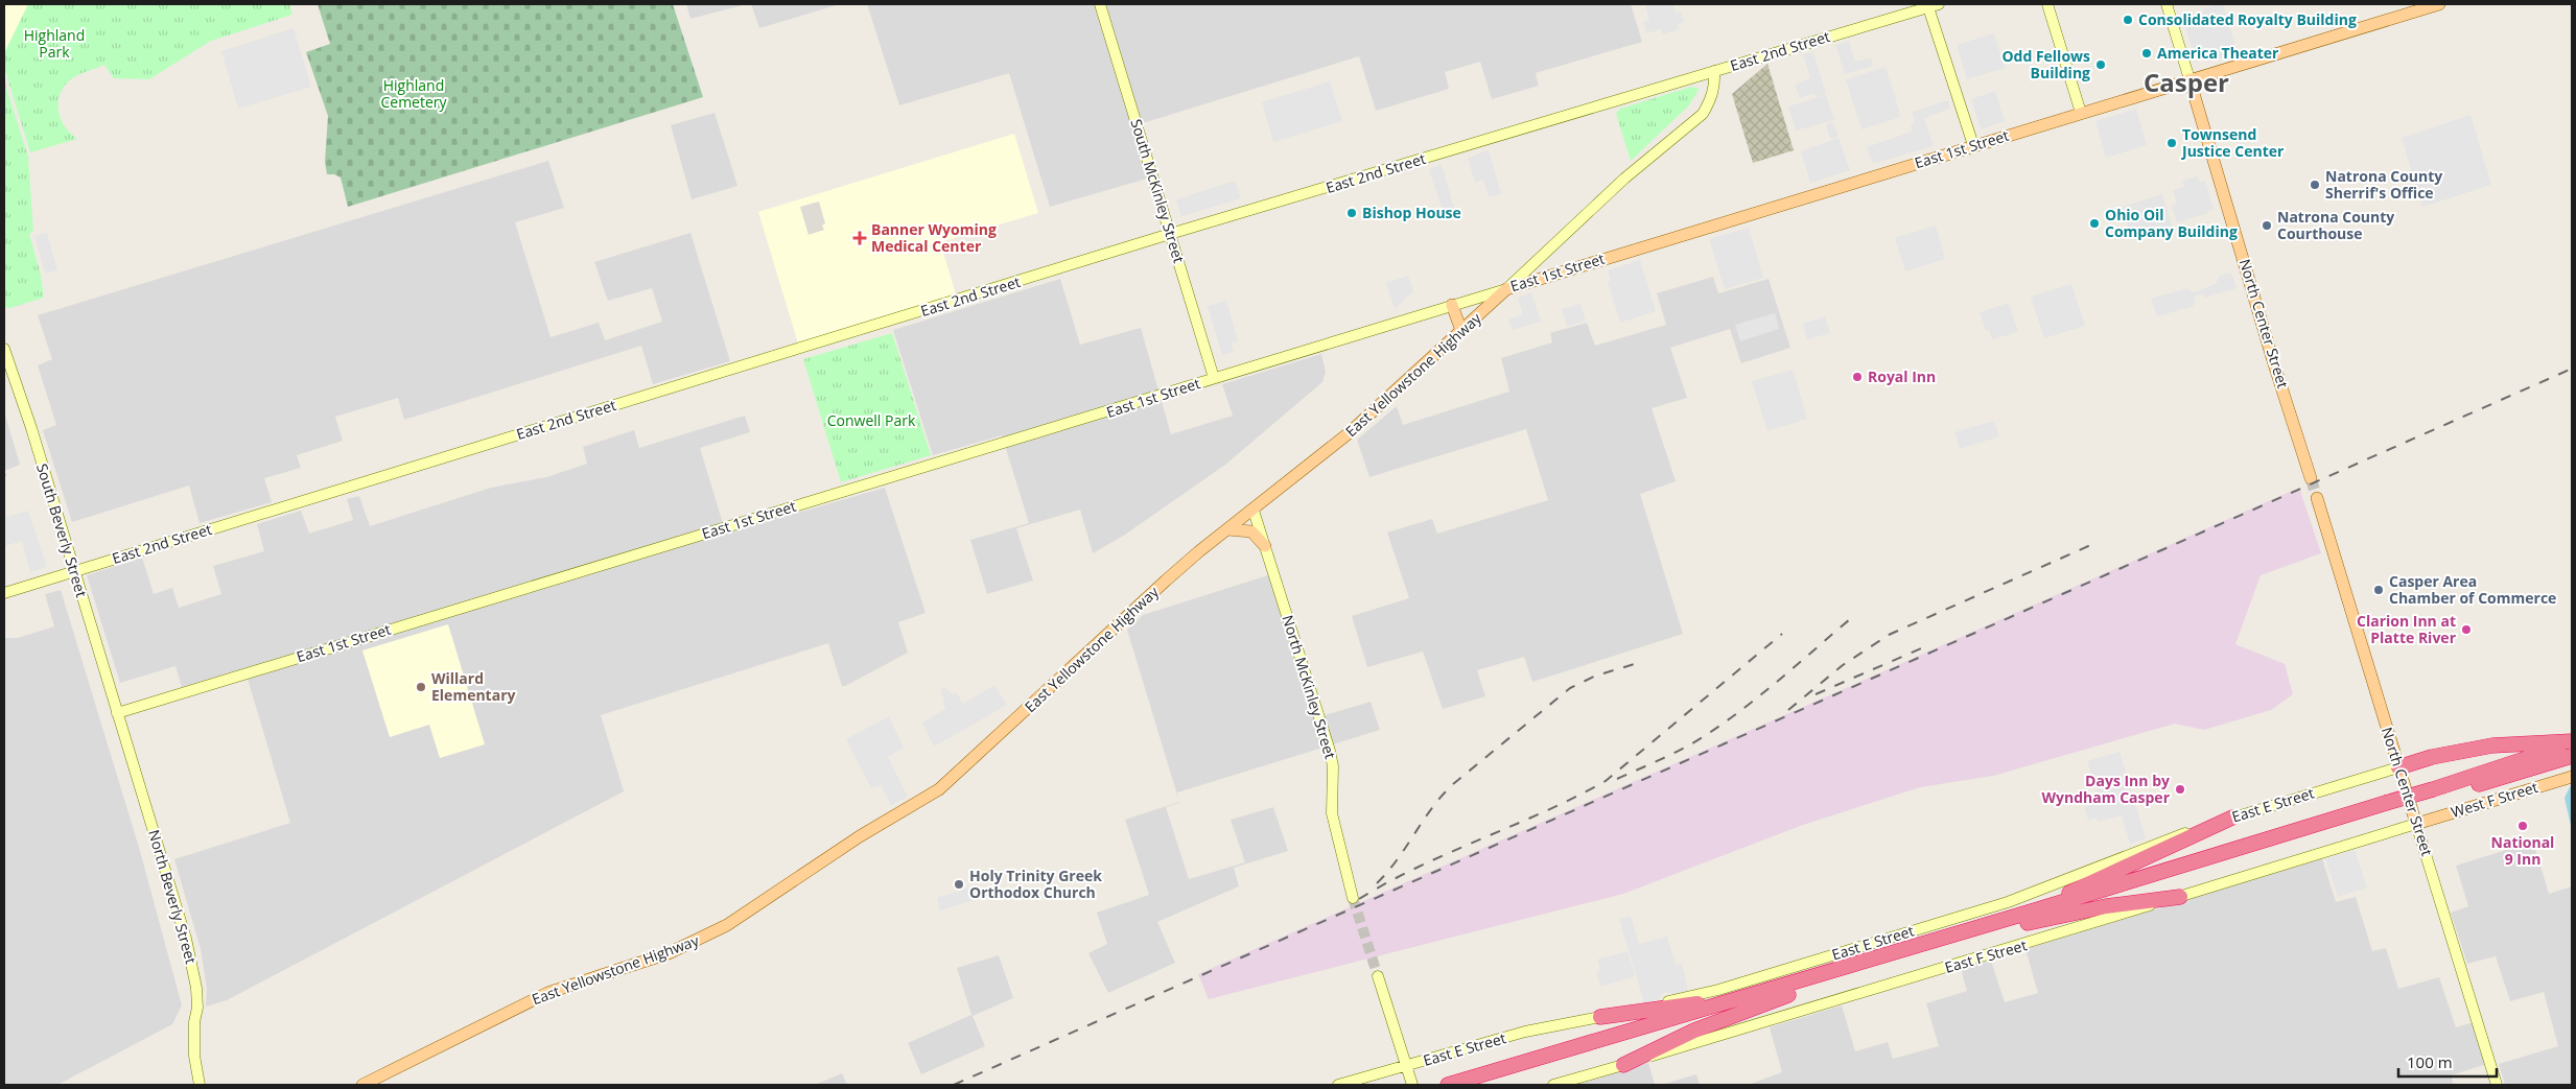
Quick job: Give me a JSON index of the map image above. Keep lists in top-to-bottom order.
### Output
{
  "streets": {
    "main road": [
      "East 2nd Street",
      "East 1st Street",
      "South McKinley Street",
      "North Center Street",
      "East Yellowstone Highway",
      "South Beverly Street",
      "North McKinley Street",
      "West F Street",
      "East E Street",
      "North Beverly Street",
      "East F Street"
    ]
  },
  "crossings": [
    ["East 2nd Street", "South McKinley Street"],
    ["East 2nd Street", "East Yellowstone Highway"],
    ["East 2nd Street", "South Beverly Street"],
    ["East 1st Street", "South McKinley Street"],
    ["East 1st Street", "North Center Street"],
    ["East 1st Street", "East Yellowstone Highway"],
    ["East 1st Street", "South Beverly Street"],
    ["East 1st Street", "North Beverly Street"],
    ["North Center Street", "West F Street"],
    ["North Center Street", "East E Street"],
    ["North Center Street", "East F Street"],
    ["East Yellowstone Highway", "North McKinley Street"],
    ["South Beverly Street", "North Beverly Street"],
    ["West F Street", "East F Street"]
  ],
  "districts": ["Casper"],
  "parks": ["Highland Park", "Highland Cemetery", "Conwell Park"],
  "places": {
    "other": [
      "Consolidated Royalty Building",
      "America Theater",
      "Odd Fellows Building",
      "Townsend Justice Center",
      "Natrona County Sherrif's Office",
      "Bishop House",
      "Ohio Oil Company Building",
      "Natrona County Courthouse",
      "Royal Inn",
      "Casper Area Chamber of Commerce",
      "Clarion Inn at Platte River",
      "Willard Elementary",
      "Days Inn by Wyndham Casper",
      "National 9 Inn",
      "Holy Trinity Greek Orthodox Church"
    ],
    "health": ["Banner Wyoming Medical Center"]
  },
  "scale_bar": "100 m"
}
